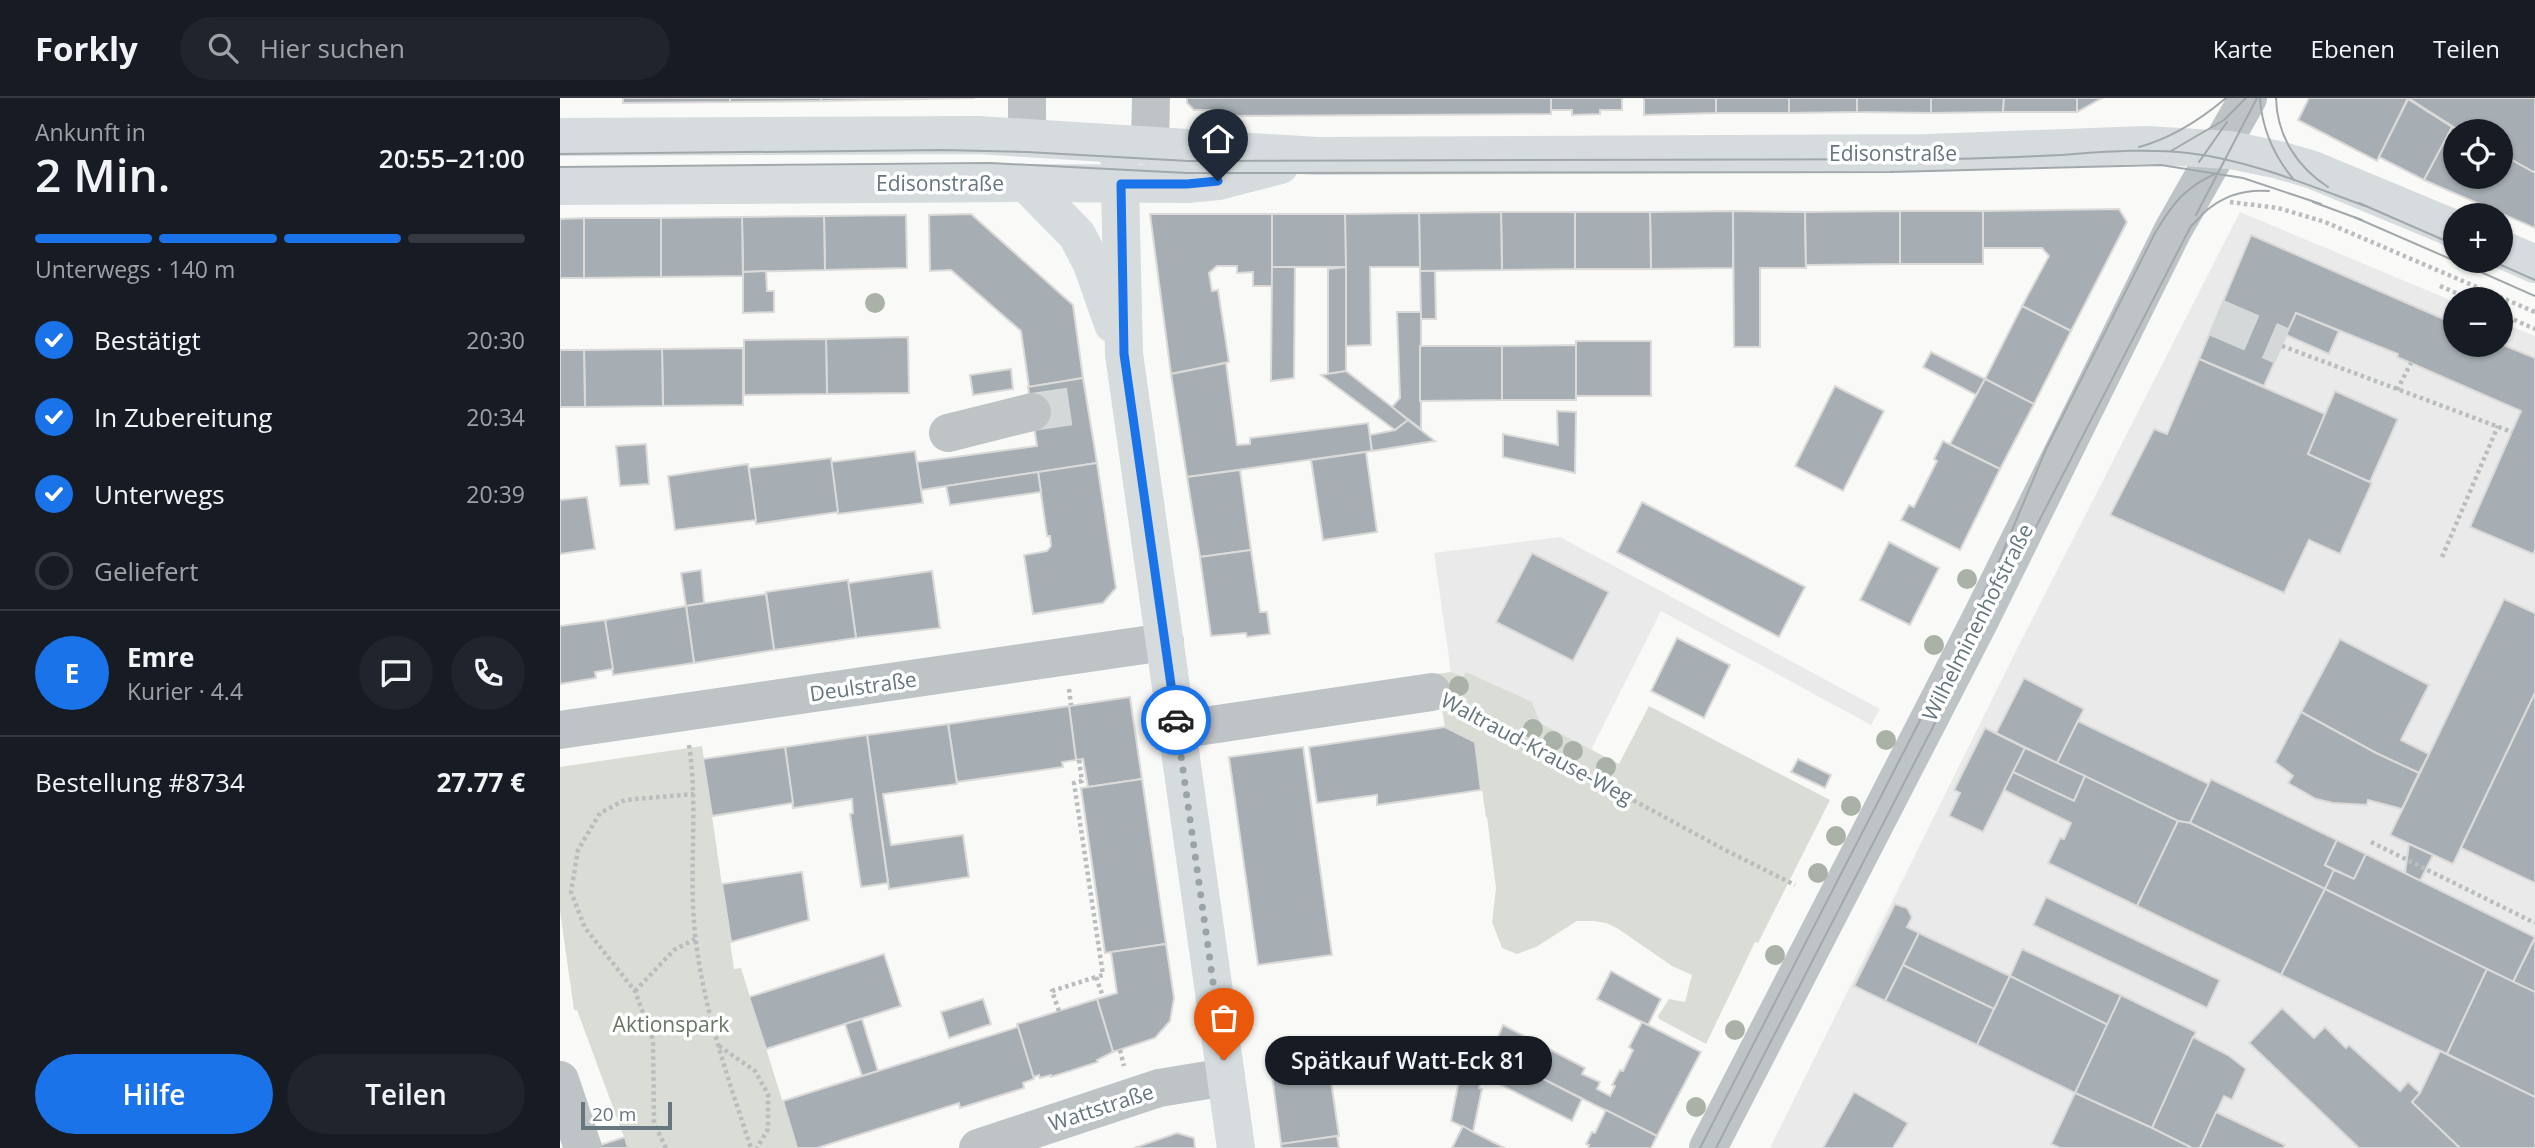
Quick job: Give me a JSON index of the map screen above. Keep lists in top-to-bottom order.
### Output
{
  "streets": {
    "main road": ["Edisonstraße"],
    "street": [
      "Wilhelminenhofstraße",
      "Deulstraße",
      "Waltraud-Krause-Weg",
      "Wattstraße"
    ]
  },
  "crossings": [
    ["Edisonstraße", "Wilhelminenhofstraße"]
  ],
  "parks": ["Aktionspark"],
  "places": ["Spätkauf Watt-Eck 81"],
  "scale_bar": "20 m",
  "page": {
    "header": "Forkly",
    "search": "Hier suchen",
    "nav": ["Karte", "Ebenen", "Teilen"],
    "heading": ["2 Min.", "Ankunft in", "20:55–21:00"],
    "panel": [
      "Emre",
      "Kurier · 4.4",
      "Bestellung #8734",
      "27.77 €"
    ],
    "map_buttons": ["+", "−"],
    "bar": "Unterwegs · 140 m",
    "list": [
      ["Bestätigt", "20:30"],
      ["In Zubereitung", "20:34"],
      ["Unterwegs", "20:39"],
      "Geliefert"
    ],
    "round": "E",
    "bubble": "Spätkauf Watt-Eck 81",
    "buttons": ["Hilfe", "Teilen"],
    "scale": "20 m"
  }
}
